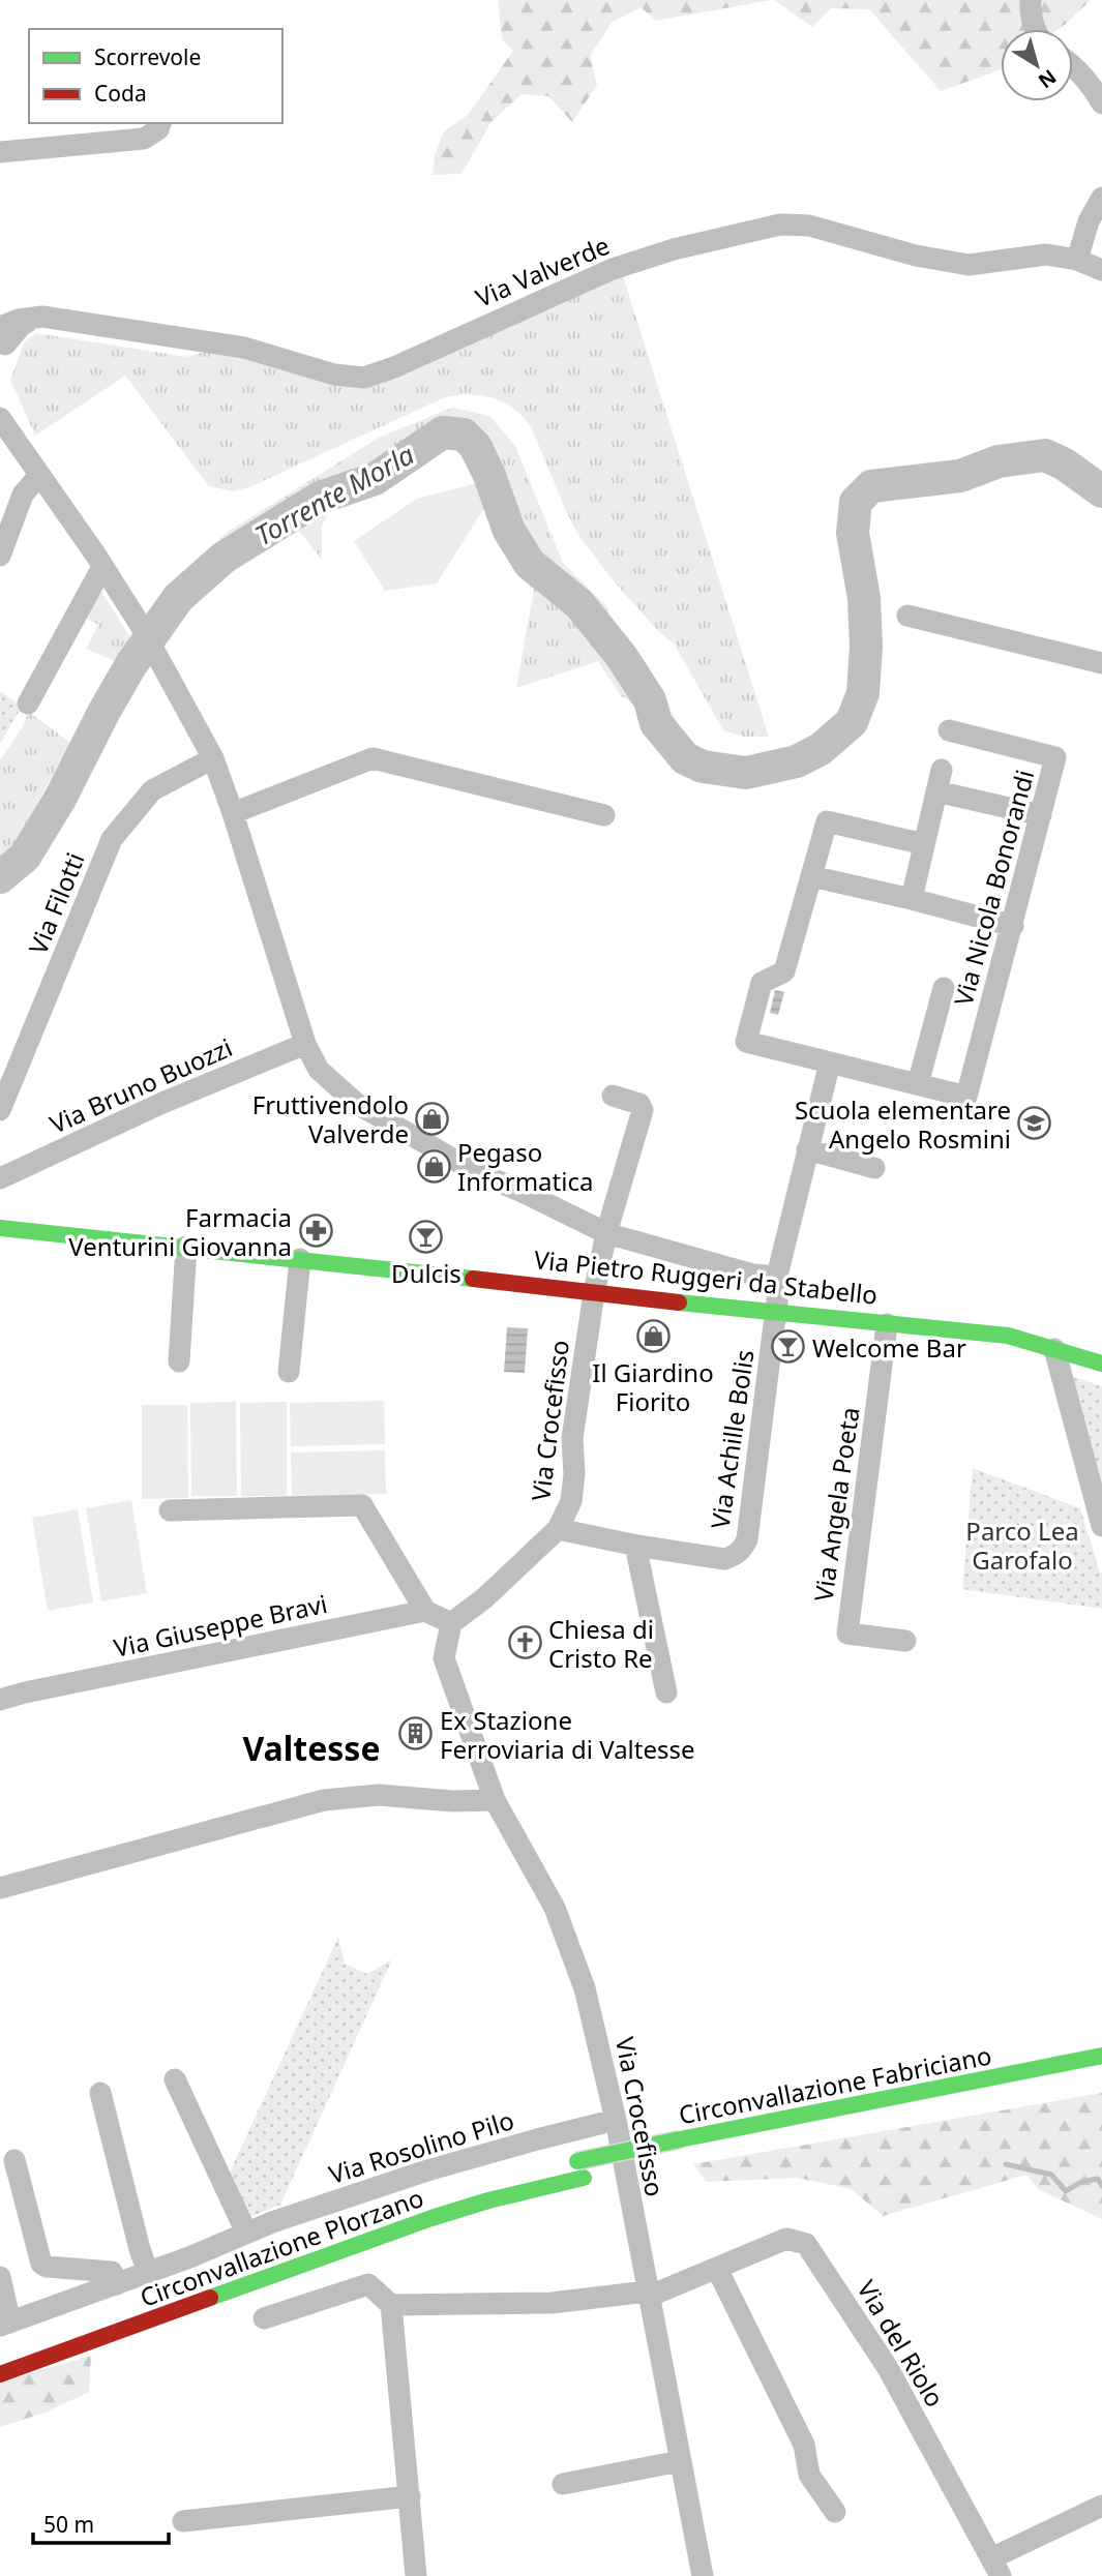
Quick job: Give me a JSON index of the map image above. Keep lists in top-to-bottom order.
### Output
{
  "streets": {
    "main road": ["Via Pietro Ruggeri da Stabello", "Circonvallazione Fabriciano", "Circonvallazione Plorzano"],
    "street": [
      "Via Valverde",
      "Via Nicola Bonorandi",
      "Via Filotti",
      "Via Bruno Buozzi",
      "Via Crocefisso",
      "Via Achille Bolis",
      "Via Angela Poeta",
      "Via Giuseppe Bravi",
      "Via Rosolino Pilo",
      "Via del Riolo"
    ]
  },
  "crossings": [
    ["Via Pietro Ruggeri da Stabello", "Via Crocefisso"],
    ["Via Pietro Ruggeri da Stabello", "Via Achille Bolis"],
    ["Via Pietro Ruggeri da Stabello", "Via Angela Poeta"],
    ["Via Crocefisso", "Via Achille Bolis"],
    ["Via Crocefisso", "Via Rosolino Pilo"],
    ["Via Crocefisso", "Via del Riolo"]
  ],
  "districts": ["Valtesse"],
  "water": ["Torrente Morla"],
  "parks": ["Parco Lea Garofalo"],
  "places": {
    "shop": ["Fruttivendolo Valverde", "Pegaso Informatica", "Il Giardino Fiorito"],
    "school or university": ["Scuola elementare Angelo Rosmini"],
    "pharmacy": ["Farmacia Venturini Giovanna"],
    "bar": ["Dulcis", "Welcome Bar"],
    "church": ["Chiesa di Cristo Re"],
    "building": ["Ex Stazione Ferroviaria di Valtesse"]
  },
  "legend": ["Scorrevole", "Coda"],
  "scale_bar": "50 m",
  "north": "bottom right"
}
